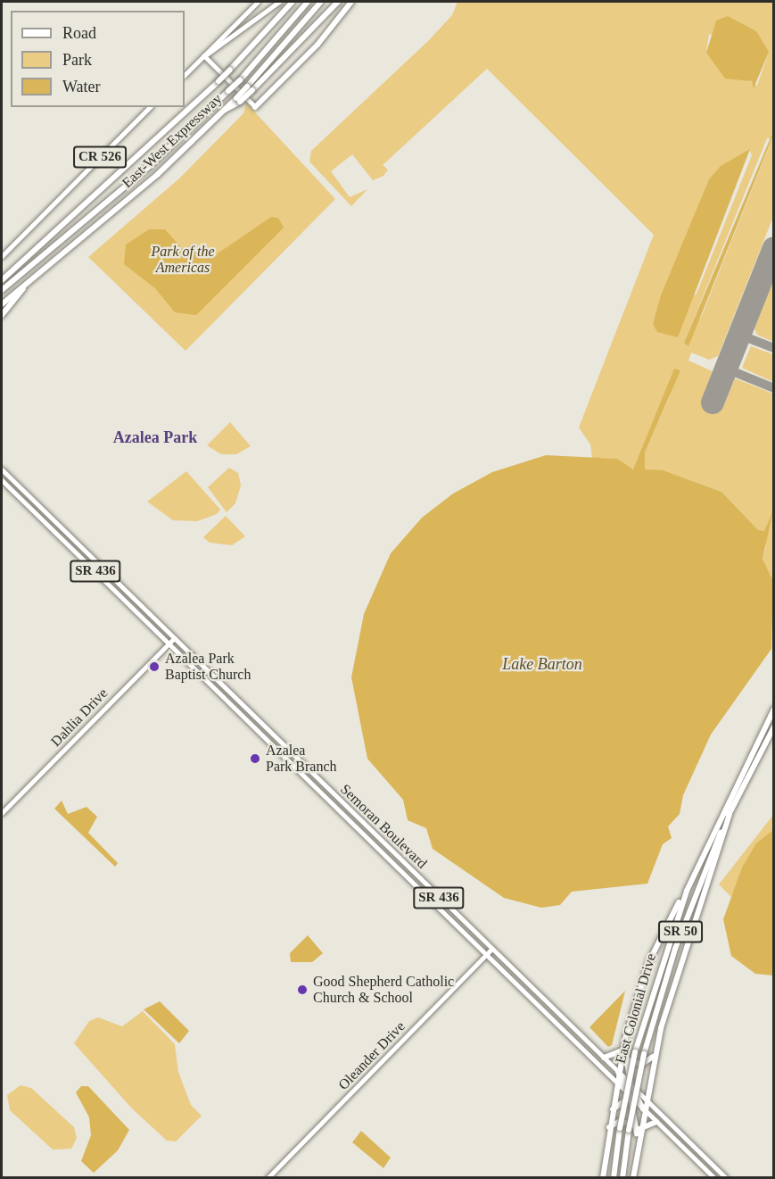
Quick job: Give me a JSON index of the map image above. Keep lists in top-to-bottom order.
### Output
{
  "streets": {
    "highway": ["East-West Expressway", "SR 50", "East Colonial Drive"],
    "main road": ["CR 526", "SR 436", "Semoran Boulevard"],
    "street": ["Dahlia Drive", "Oleander Drive"]
  },
  "crossings": [
    ["Dahlia Drive", "Semoran Boulevard"],
    ["Semoran Boulevard", "Oleander Drive"]
  ],
  "districts": ["Azalea Park"],
  "water": ["Lake Barton"],
  "parks": ["Park of the Americas"],
  "places": ["Azalea Park Baptist Church", "Azalea Park Branch", "Good Shepherd Catholic Church & School"],
  "legend": ["Road", "Park", "Water"]
}
